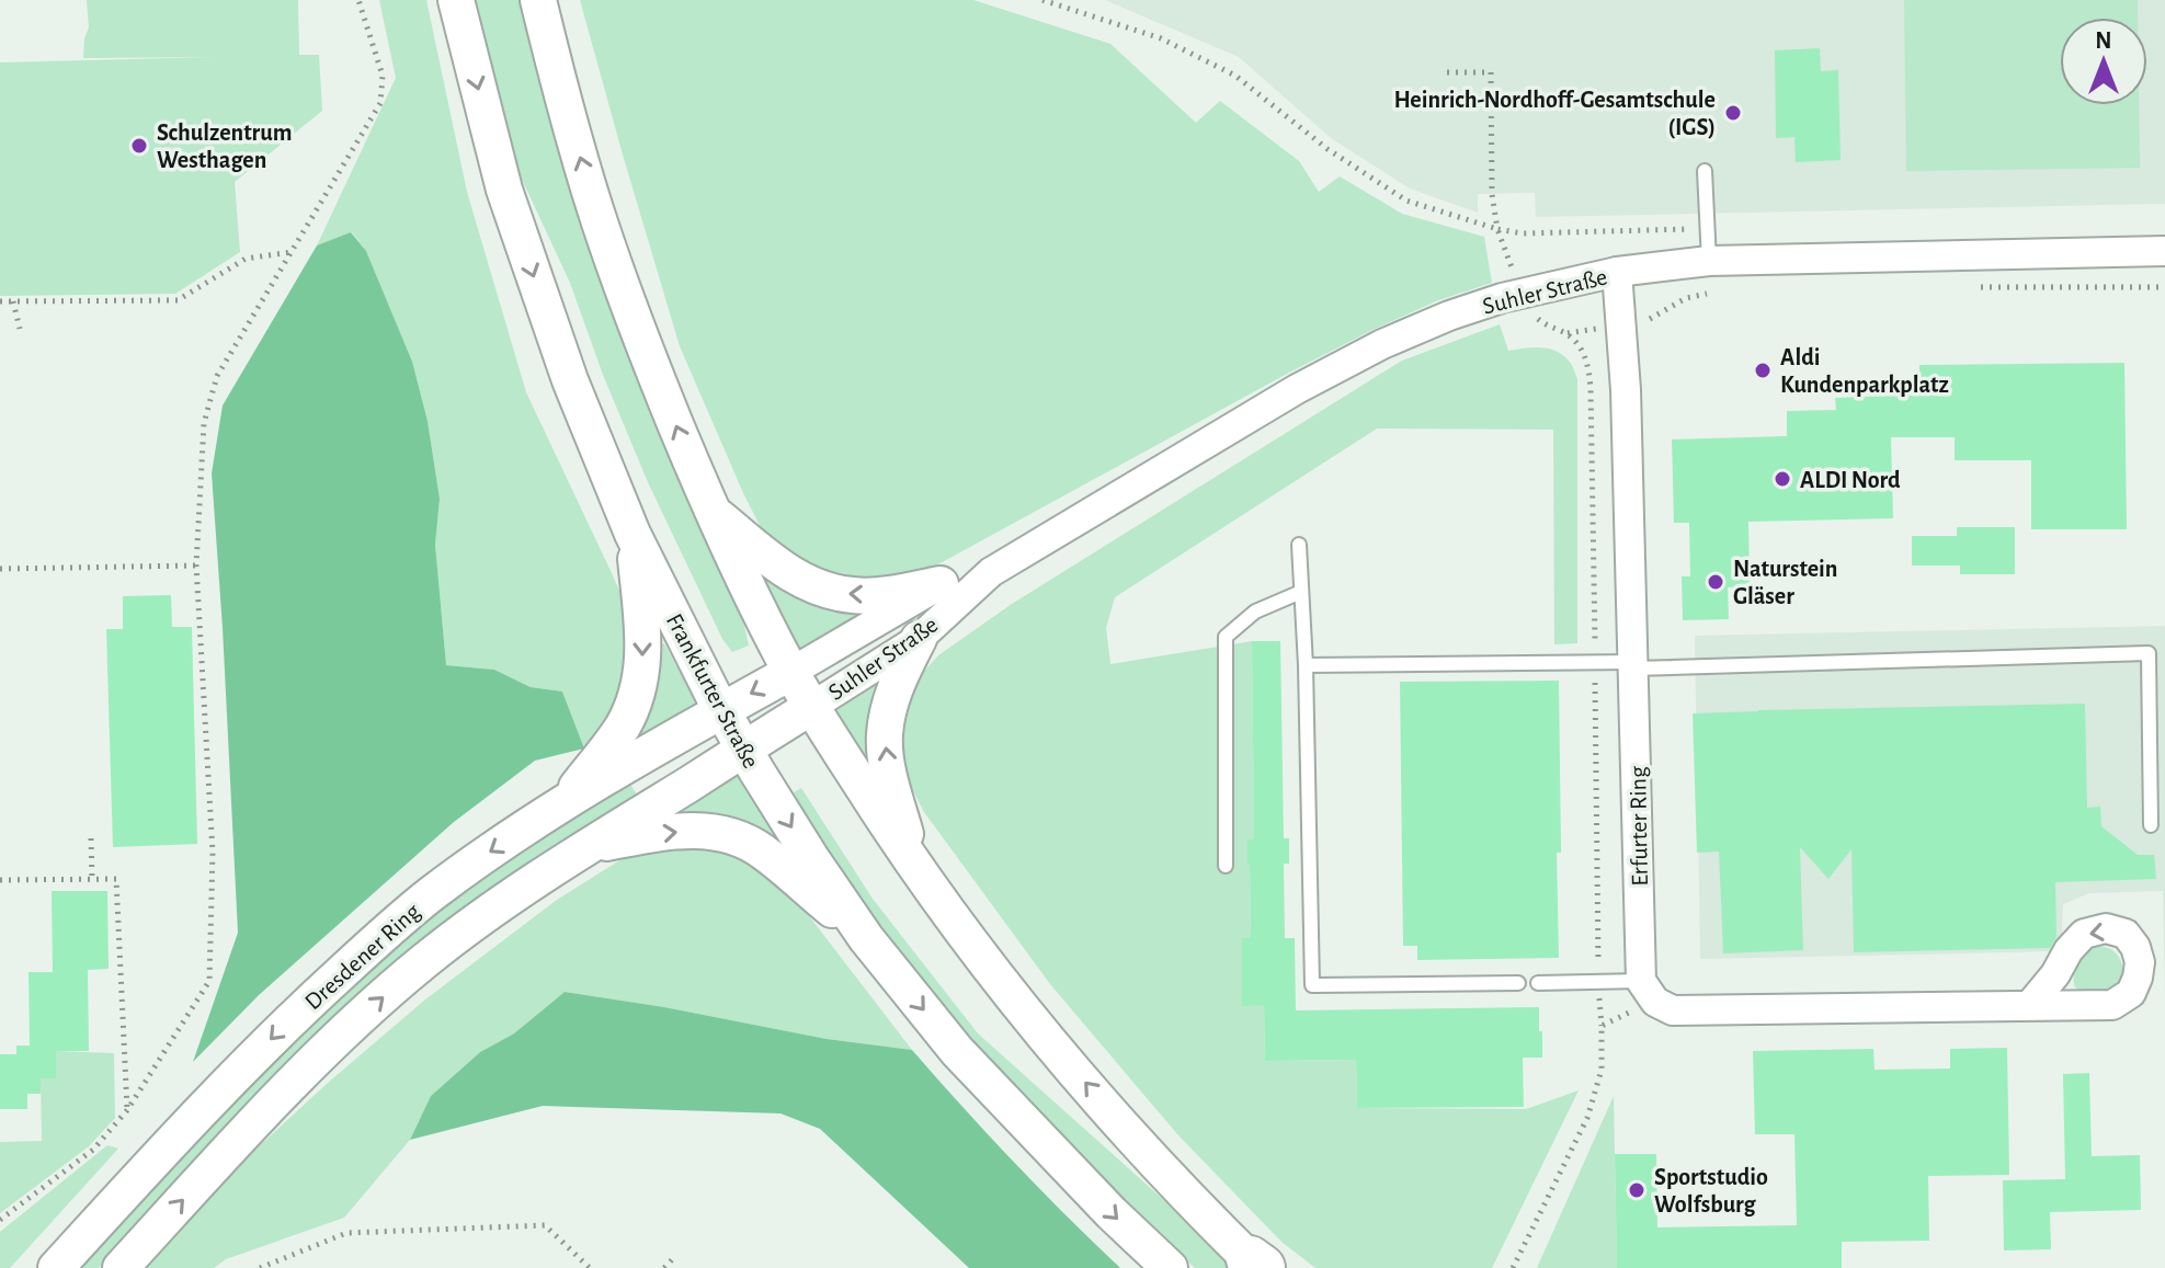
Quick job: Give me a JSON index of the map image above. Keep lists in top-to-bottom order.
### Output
{
  "streets": {
    "street": [
      "Suhler Straße",
      "Frankfurter Straße",
      "Erfurter Ring",
      "Dresdener Ring"
    ]
  },
  "crossings": [
    ["Suhler Straße", "Erfurter Ring"],
    ["Suhler Straße", "Dresdener Ring"],
    ["Frankfurter Straße", "Dresdener Ring"]
  ],
  "places": [
    "Heinrich-Nordhoff-Gesamtschule (IGS)",
    "Schulzentrum Westhagen",
    "Aldi Kundenparkplatz",
    "ALDI Nord",
    "Naturstein Gläser",
    "Sportstudio Wolfsburg"
  ],
  "north": "top"
}
